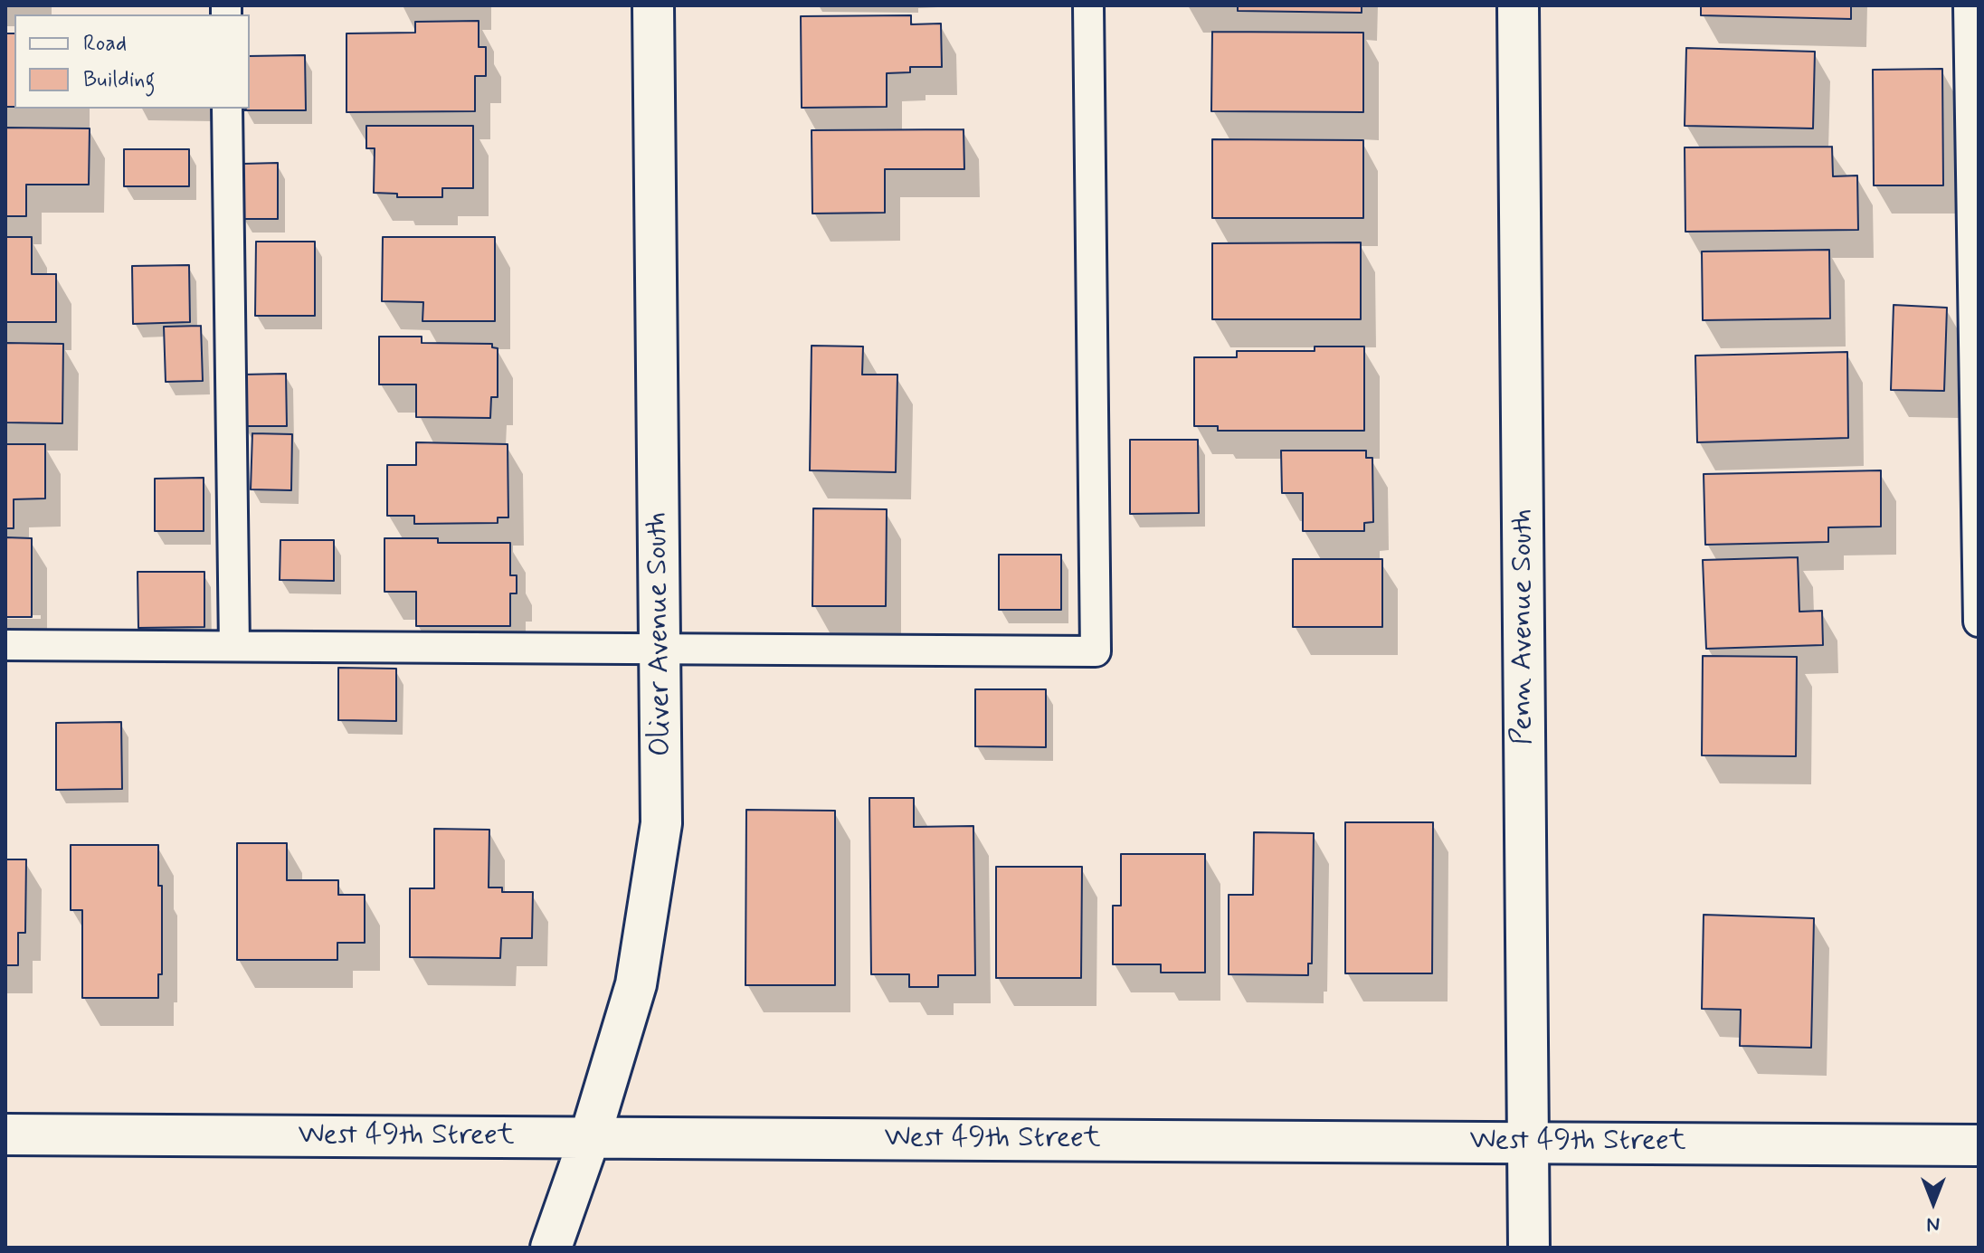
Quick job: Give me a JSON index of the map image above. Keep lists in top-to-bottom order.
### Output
{
  "streets": {
    "street": ["Penn Avenue South", "Oliver Avenue South", "West 49th Street"]
  },
  "crossings": [
    ["Penn Avenue South", "West 49th Street"],
    ["Oliver Avenue South", "West 49th Street"]
  ],
  "legend": ["Road", "Building"],
  "north": "bottom"
}
